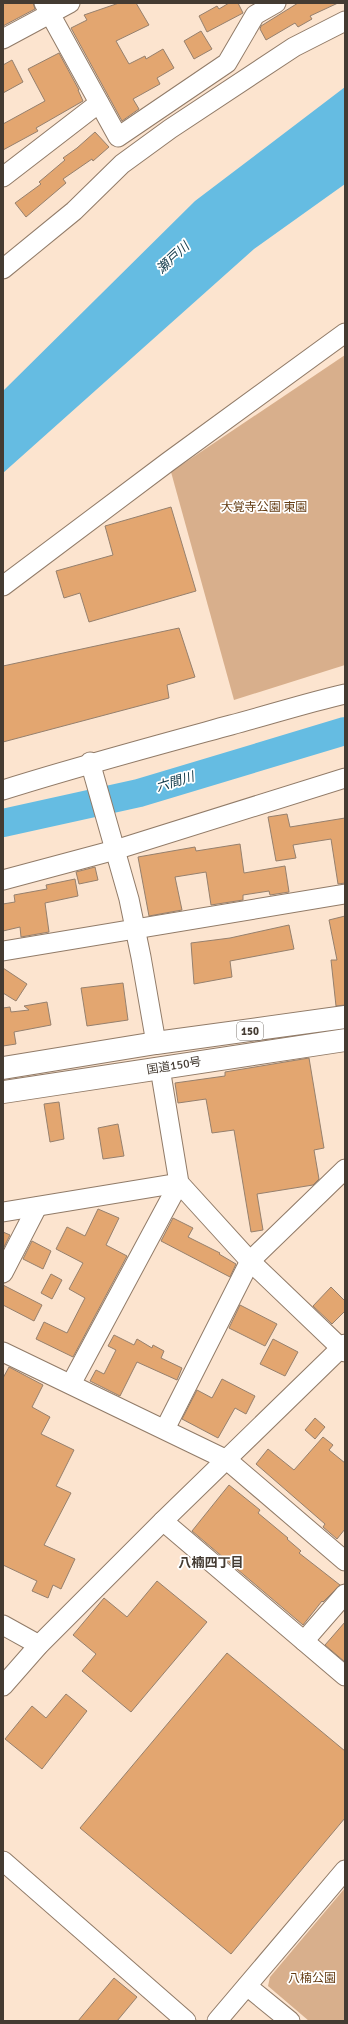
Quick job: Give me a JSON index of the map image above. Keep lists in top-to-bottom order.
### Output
{
  "streets": {
    "highway": ["150", "国道150号"]
  },
  "districts": ["八楠四丁目"],
  "water": ["瀬戸川", "六間川"],
  "parks": ["大覚寺公園 東園", "八楠公園"]
}
